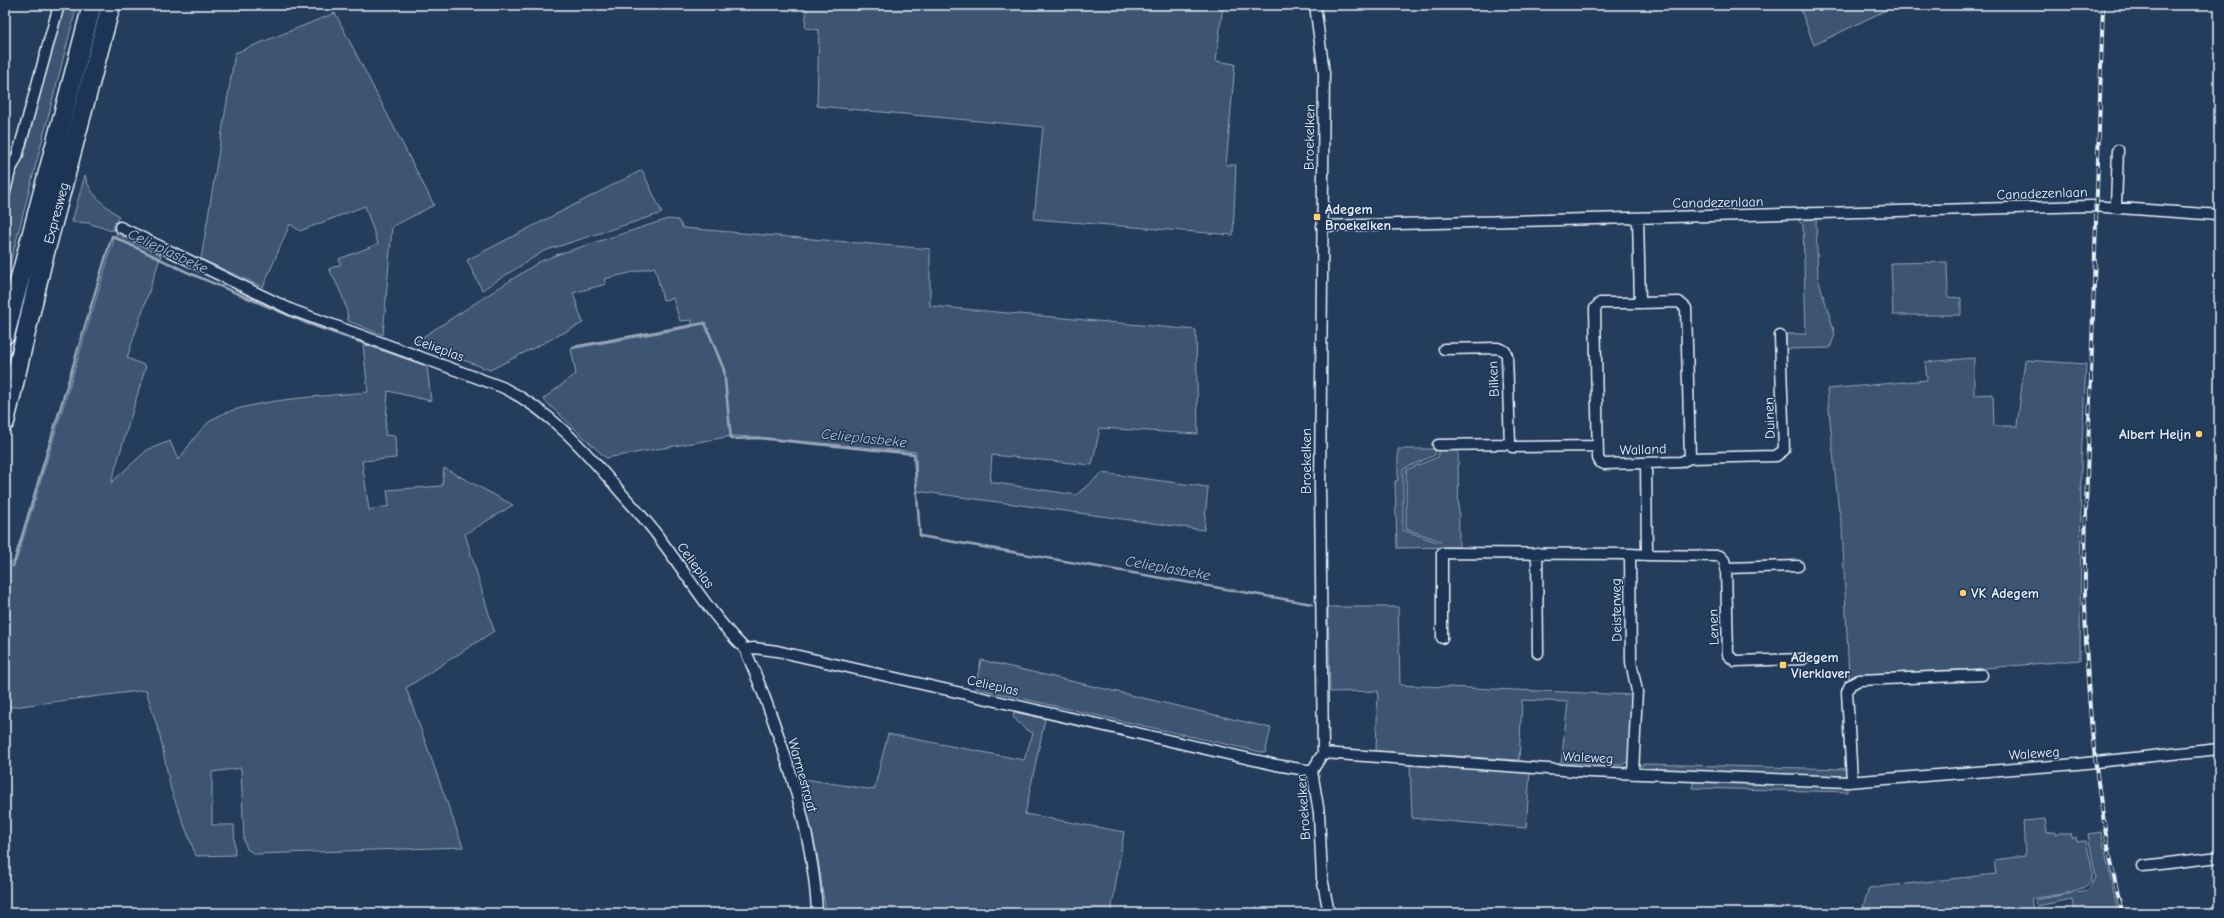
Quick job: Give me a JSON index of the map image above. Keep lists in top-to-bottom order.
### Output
{
  "streets": {
    "highway": ["Expresweg"],
    "street": [
      "Broekelken",
      "Canadezenlaan",
      "Celieplas",
      "Bilken",
      "Duinen",
      "Walland",
      "Deisterweg",
      "Lenen",
      "Waleweg",
      "Warmestraat"
    ]
  },
  "crossings": [
    ["Broekelken", "Canadezenlaan"],
    ["Broekelken", "Celieplas"],
    ["Broekelken", "Waleweg"],
    ["Celieplas", "Warmestraat"],
    ["Duinen", "Walland"],
    ["Deisterweg", "Waleweg"]
  ],
  "water": ["Celieplasbeke"],
  "places": {
    "transit": ["Adegem Broekelken", "Adegem Vierklaver"],
    "other": ["Albert Heijn", "VK Adegem"]
  }
}
